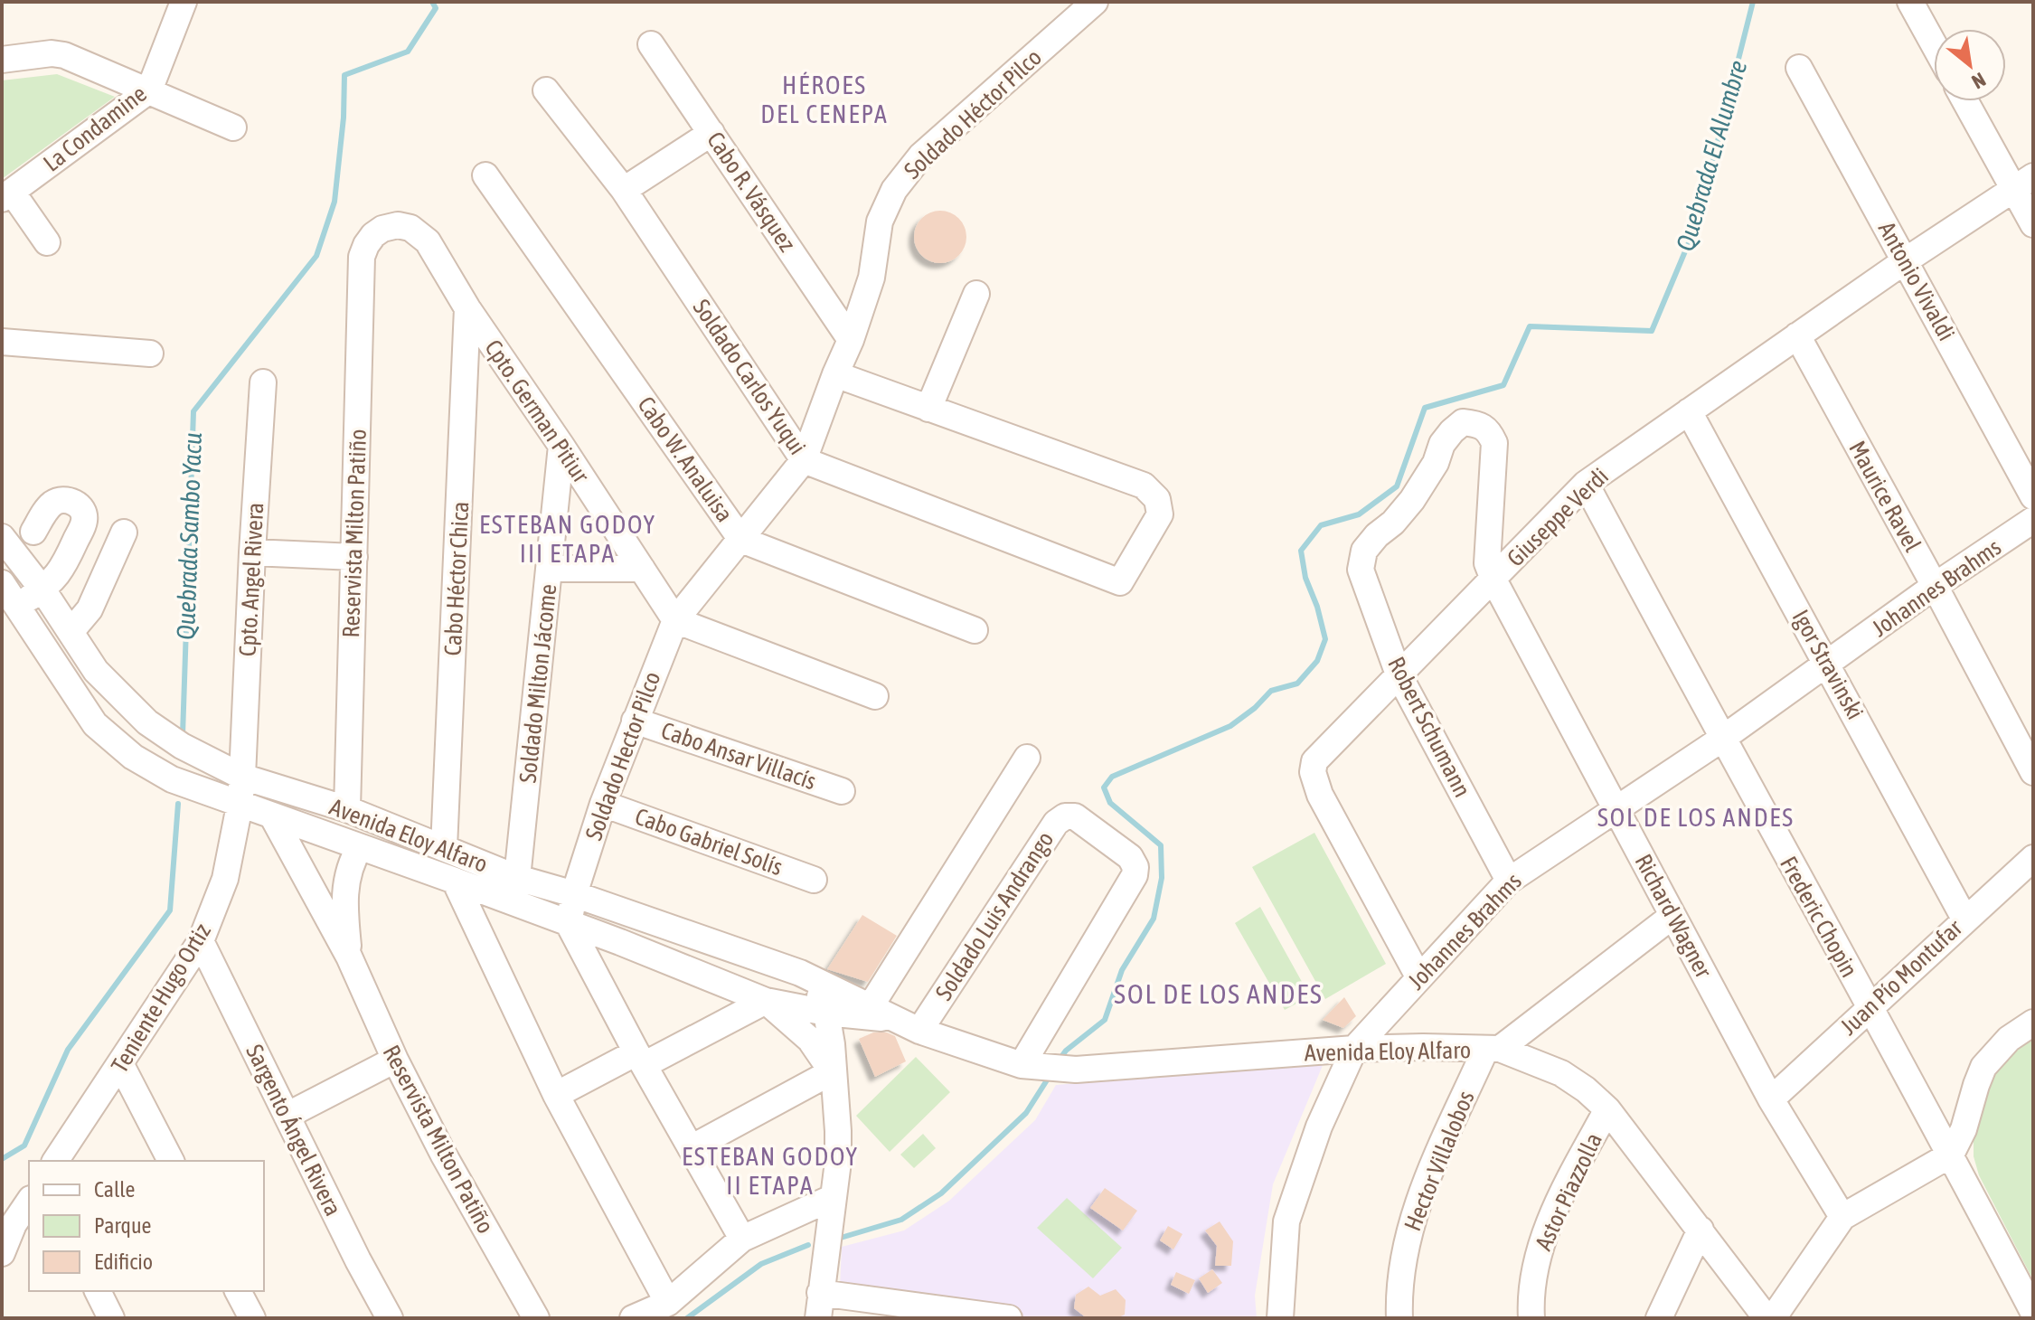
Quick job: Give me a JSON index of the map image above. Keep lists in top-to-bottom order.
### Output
{
  "streets": {
    "street": [
      "Soldado Héctor Pilco",
      "La Condamine",
      "Cabo R. Vásquez",
      "Antonio Vivaldi",
      "Soldado Carlos Yuqui",
      "Cpto. German Pitiur",
      "Cabo W. Analuisa",
      "Maurice Ravel",
      "Giuseppe Verdi",
      "Reservista Milton Patiño",
      "Cabo Héctor Chica",
      "Cpto. Angel Rivera",
      "Johannes Brahms",
      "Igor Stravinski",
      "Soldado Milton Jácome",
      "Robert Schumann",
      "Soldado Hector Pilco",
      "Cabo Ansar Villacís",
      "Avenida Eloy Alfaro",
      "Cabo Gabriel Solís",
      "Soldado Luis Andrango",
      "Richard Wagner",
      "Frederic Chopin",
      "Juan Pío Montufar",
      "Teniente Hugo Ortiz",
      "Sargento Ángel Rivera",
      "Hector Villalobos",
      "Astor Piazzolla"
    ]
  },
  "crossings": [
    ["Soldado Héctor Pilco", "Cabo R. Vásquez"],
    ["Soldado Héctor Pilco", "Soldado Carlos Yuqui"],
    ["Soldado Héctor Pilco", "Cpto. German Pitiur"],
    ["Soldado Héctor Pilco", "Cabo W. Analuisa"],
    ["Soldado Héctor Pilco", "Soldado Hector Pilco"],
    ["Antonio Vivaldi", "Giuseppe Verdi"],
    ["Cpto. German Pitiur", "Reservista Milton Patiño"],
    ["Cpto. German Pitiur", "Cabo Héctor Chica"],
    ["Cpto. German Pitiur", "Soldado Milton Jácome"],
    ["Cpto. German Pitiur", "Soldado Hector Pilco"],
    ["Maurice Ravel", "Giuseppe Verdi"],
    ["Maurice Ravel", "Johannes Brahms"],
    ["Giuseppe Verdi", "Johannes Brahms"],
    ["Giuseppe Verdi", "Igor Stravinski"],
    ["Giuseppe Verdi", "Robert Schumann"],
    ["Giuseppe Verdi", "Richard Wagner"],
    ["Giuseppe Verdi", "Frederic Chopin"],
    ["Reservista Milton Patiño", "Avenida Eloy Alfaro"],
    ["Cabo Héctor Chica", "Avenida Eloy Alfaro"],
    ["Cpto. Angel Rivera", "Avenida Eloy Alfaro"],
    ["Cpto. Angel Rivera", "Teniente Hugo Ortiz"],
    ["Johannes Brahms", "Igor Stravinski"],
    ["Johannes Brahms", "Robert Schumann"],
    ["Johannes Brahms", "Avenida Eloy Alfaro"],
    ["Johannes Brahms", "Richard Wagner"],
    ["Johannes Brahms", "Frederic Chopin"],
    ["Igor Stravinski", "Juan Pío Montufar"],
    ["Soldado Milton Jácome", "Avenida Eloy Alfaro"],
    ["Robert Schumann", "Richard Wagner"],
    ["Soldado Hector Pilco", "Cabo Ansar Villacís"],
    ["Soldado Hector Pilco", "Avenida Eloy Alfaro"],
    ["Soldado Hector Pilco", "Cabo Gabriel Solís"],
    ["Avenida Eloy Alfaro", "Soldado Luis Andrango"],
    ["Avenida Eloy Alfaro", "Teniente Hugo Ortiz"],
    ["Avenida Eloy Alfaro", "Hector Villalobos"],
    ["Avenida Eloy Alfaro", "Astor Piazzolla"],
    ["Richard Wagner", "Juan Pío Montufar"],
    ["Frederic Chopin", "Juan Pío Montufar"],
    ["Teniente Hugo Ortiz", "Sargento Ángel Rivera"]
  ],
  "districts": [
    "HÉROES DEL CENEPA",
    "ESTEBAN GODOY III ETAPA",
    "SOL DE LOS ANDES",
    "SOL DE LOS ANDES",
    "ESTEBAN GODOY II ETAPA"
  ],
  "water": ["Quebrada El Alumbre", "Quebrada Sambo Yacu"],
  "legend": ["Calle", "Parque", "Edificio"],
  "north": "bottom right"
}
